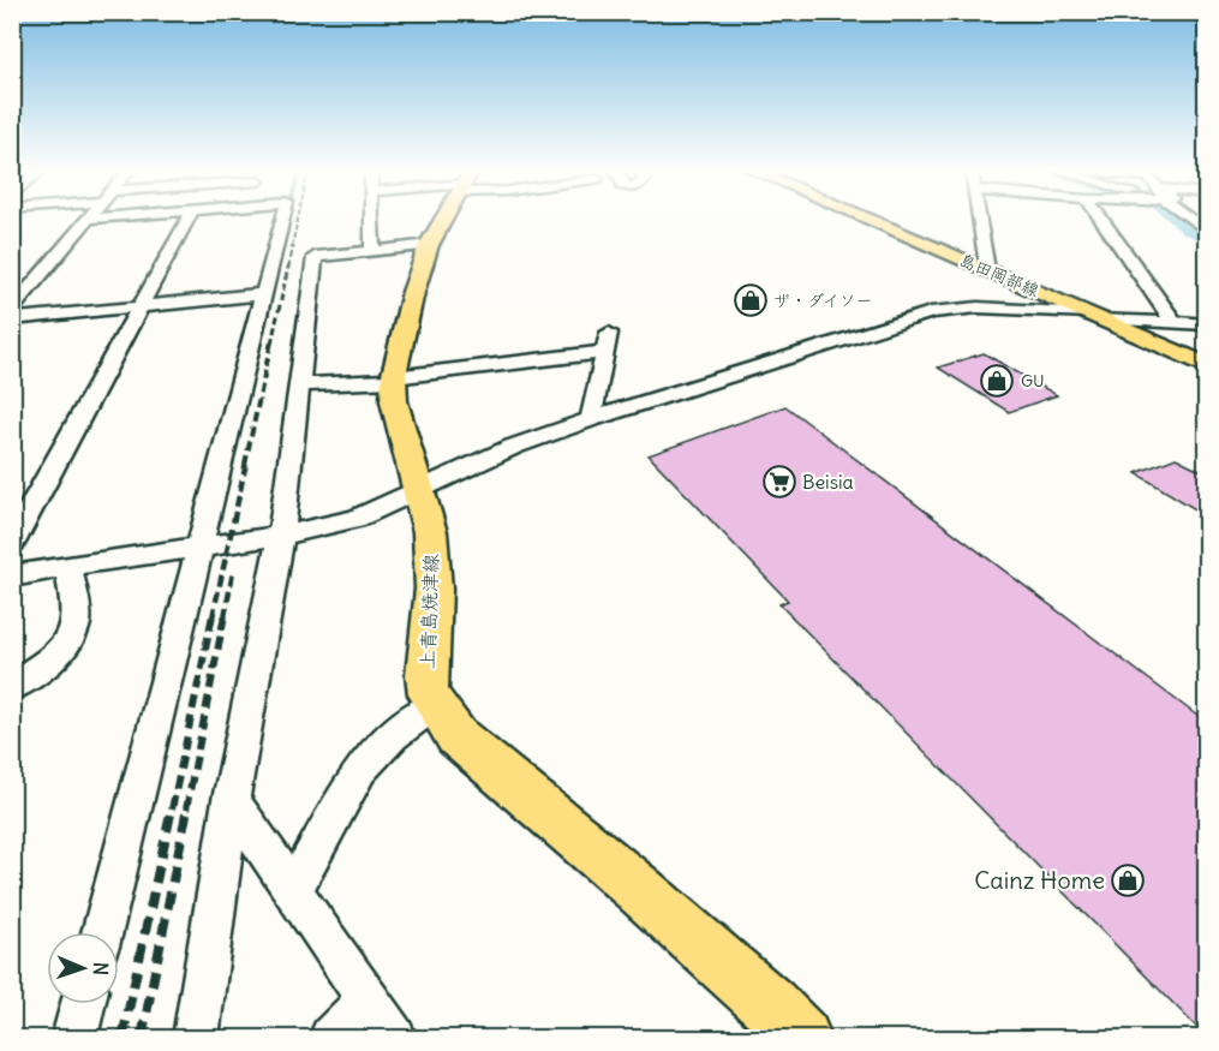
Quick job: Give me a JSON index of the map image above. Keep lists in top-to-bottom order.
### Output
{
  "streets": {
    "main road": ["島田岡部線", "上青島焼津線"]
  },
  "places": {
    "shop": ["ザ・ダイソー", "GU", "Cainz Home"],
    "supermarket": ["Beisia"]
  },
  "north": "right"
}
